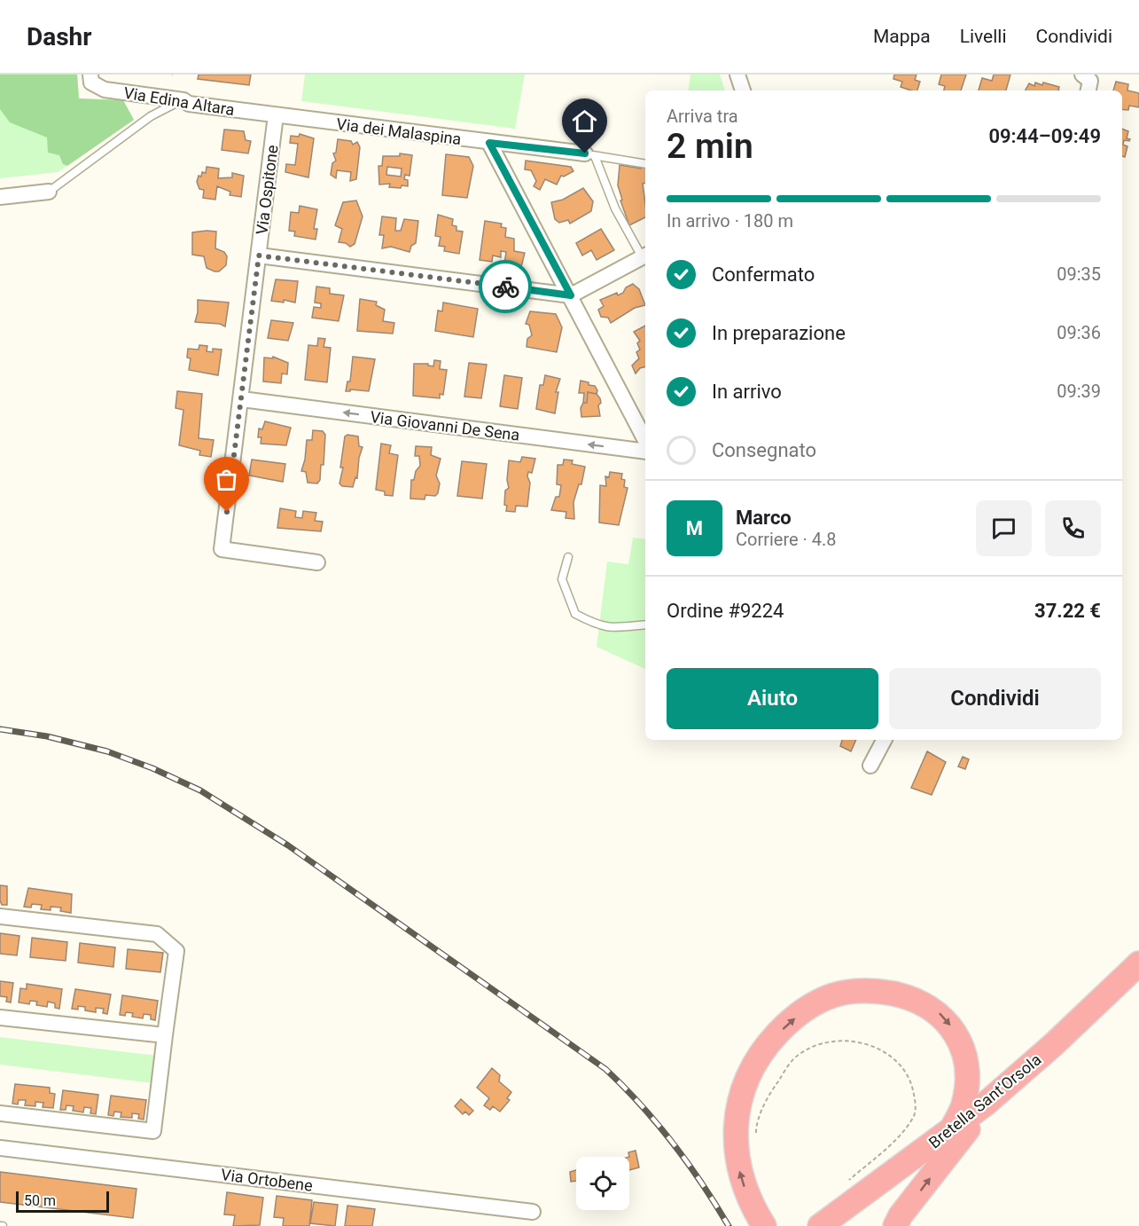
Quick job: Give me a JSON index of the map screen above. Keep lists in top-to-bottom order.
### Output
{
  "streets": {
    "main road": ["Bretella Sant'Orsola"],
    "street": [
      "Via Edina Altara",
      "Via dei Malaspina",
      "Via Ospitone",
      "Via Giovanni De Sena",
      "Via Ortobene"
    ]
  },
  "crossings": [
    ["Via Edina Altara", "Via dei Malaspina"],
    ["Via Edina Altara", "Via Ospitone"],
    ["Via dei Malaspina", "Via Ospitone"],
    ["Via Ospitone", "Via Giovanni De Sena"]
  ],
  "one_way": ["Via Giovanni De Sena"],
  "scale_bar": "50 m",
  "page": {
    "header": "Dashr",
    "nav": ["Mappa", "Livelli", "Condividi"],
    "heading": ["2 min", "Arriva tra", "09:44–09:49"],
    "panel": [
      "Marco",
      "Corriere · 4.8",
      "Ordine #9224",
      "37.22 €"
    ],
    "bar": "In arrivo · 180 m",
    "list": [
      ["Confermato", "09:35"],
      ["In preparazione", "09:36"],
      ["In arrivo", "09:39"],
      "Consegnato"
    ],
    "round": "M",
    "buttons": ["Aiuto", "Condividi"],
    "scale": "50 m"
  }
}
